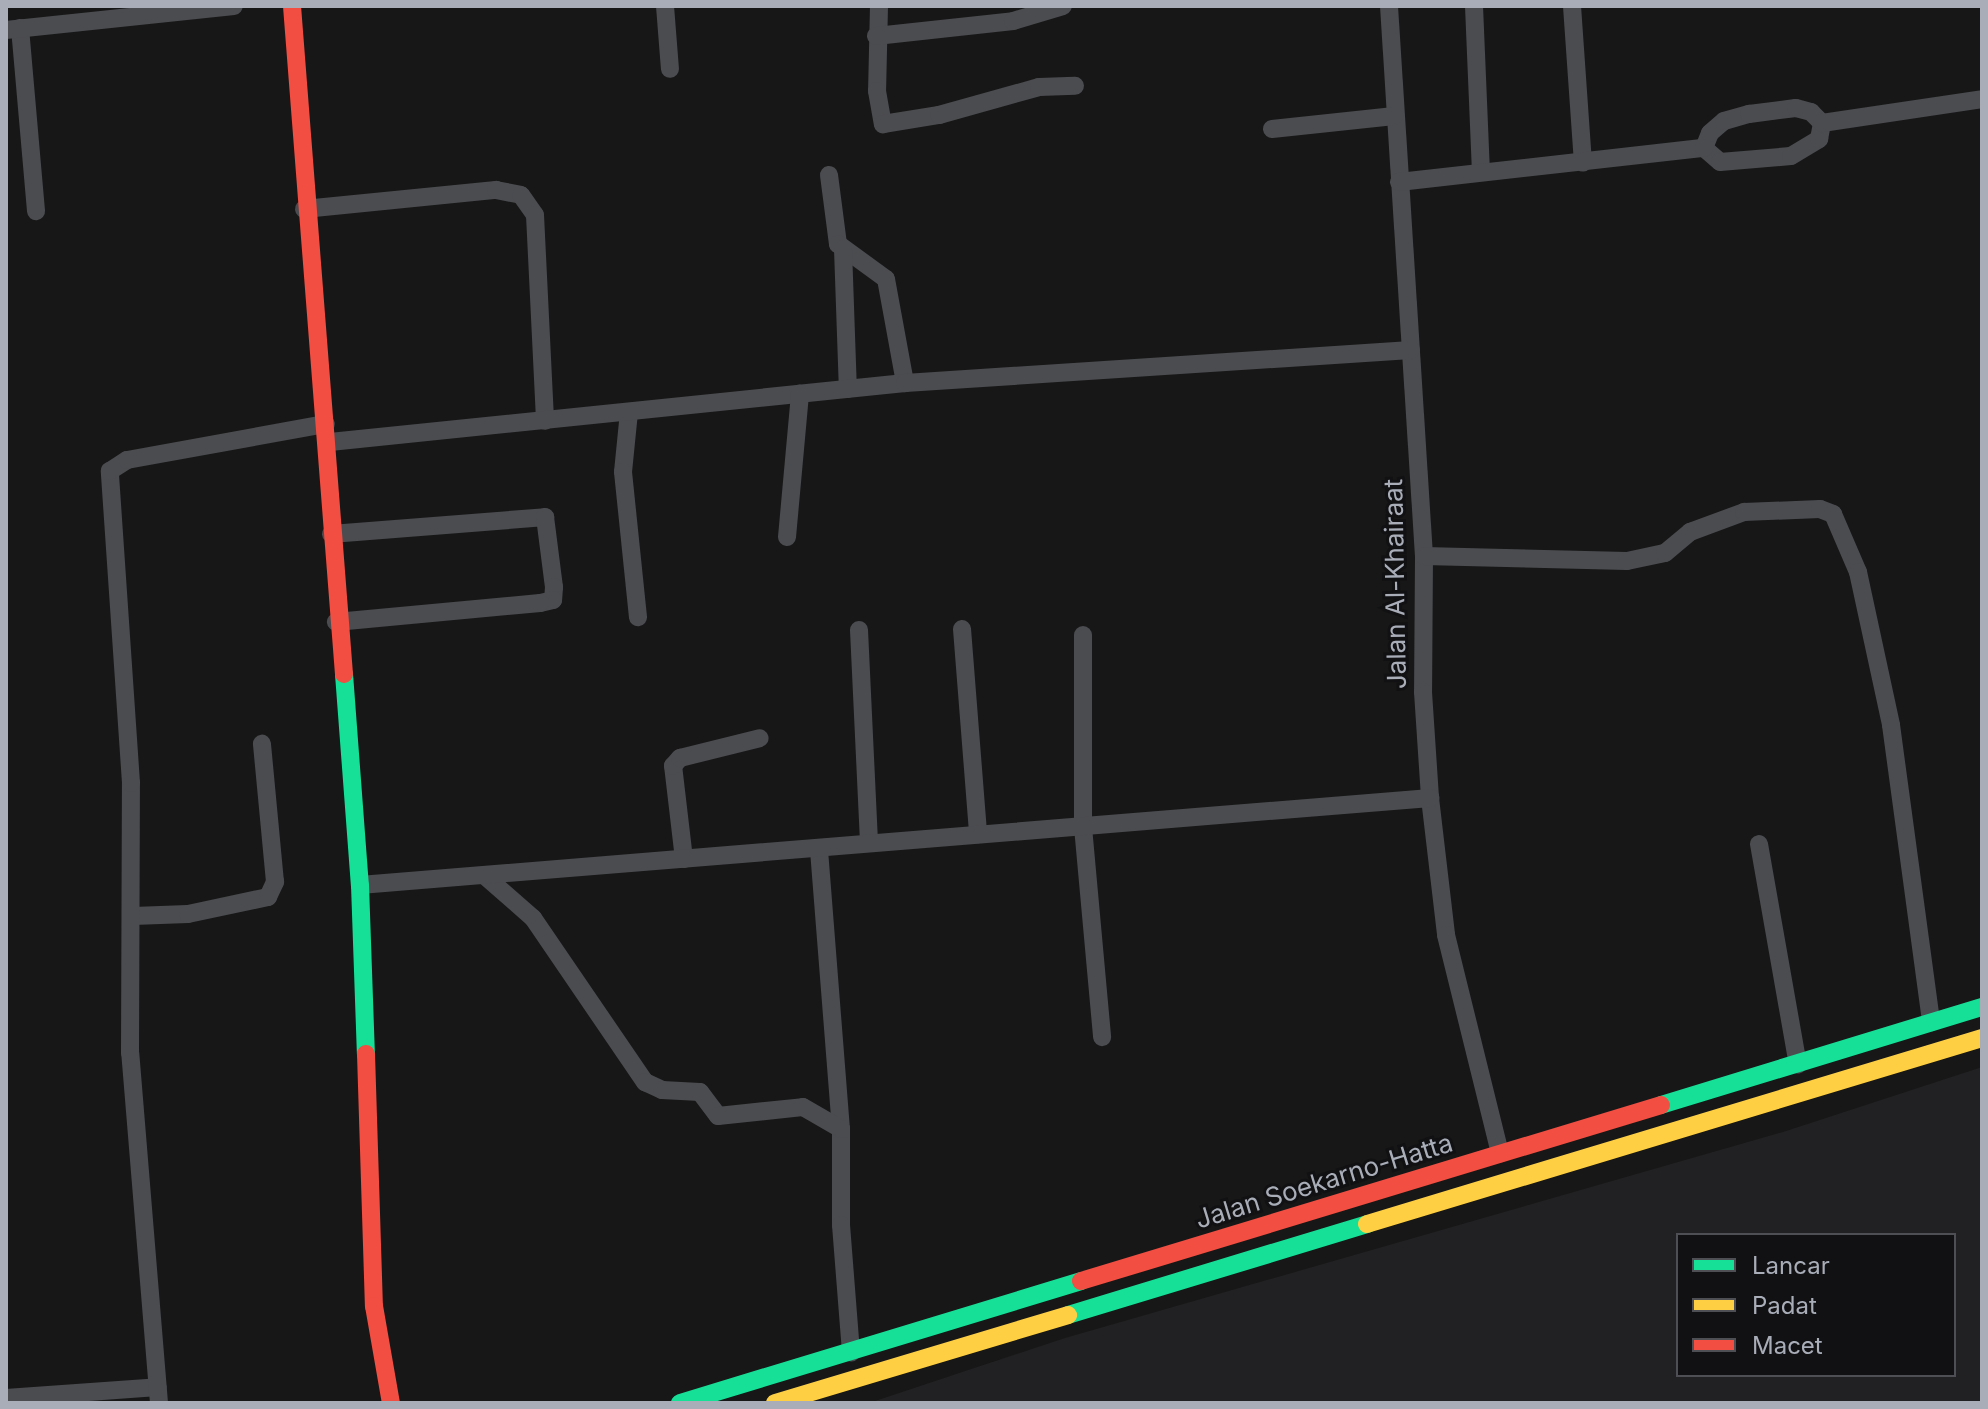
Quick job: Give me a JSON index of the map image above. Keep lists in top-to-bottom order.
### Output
{
  "streets": {
    "main road": ["Jalan Soekarno-Hatta"],
    "street": ["Jalan Al-Khairaat"]
  },
  "crossings": [
    ["Jalan Al-Khairaat", "Jalan Soekarno-Hatta"]
  ],
  "legend": ["Lancar", "Padat", "Macet"]
}
